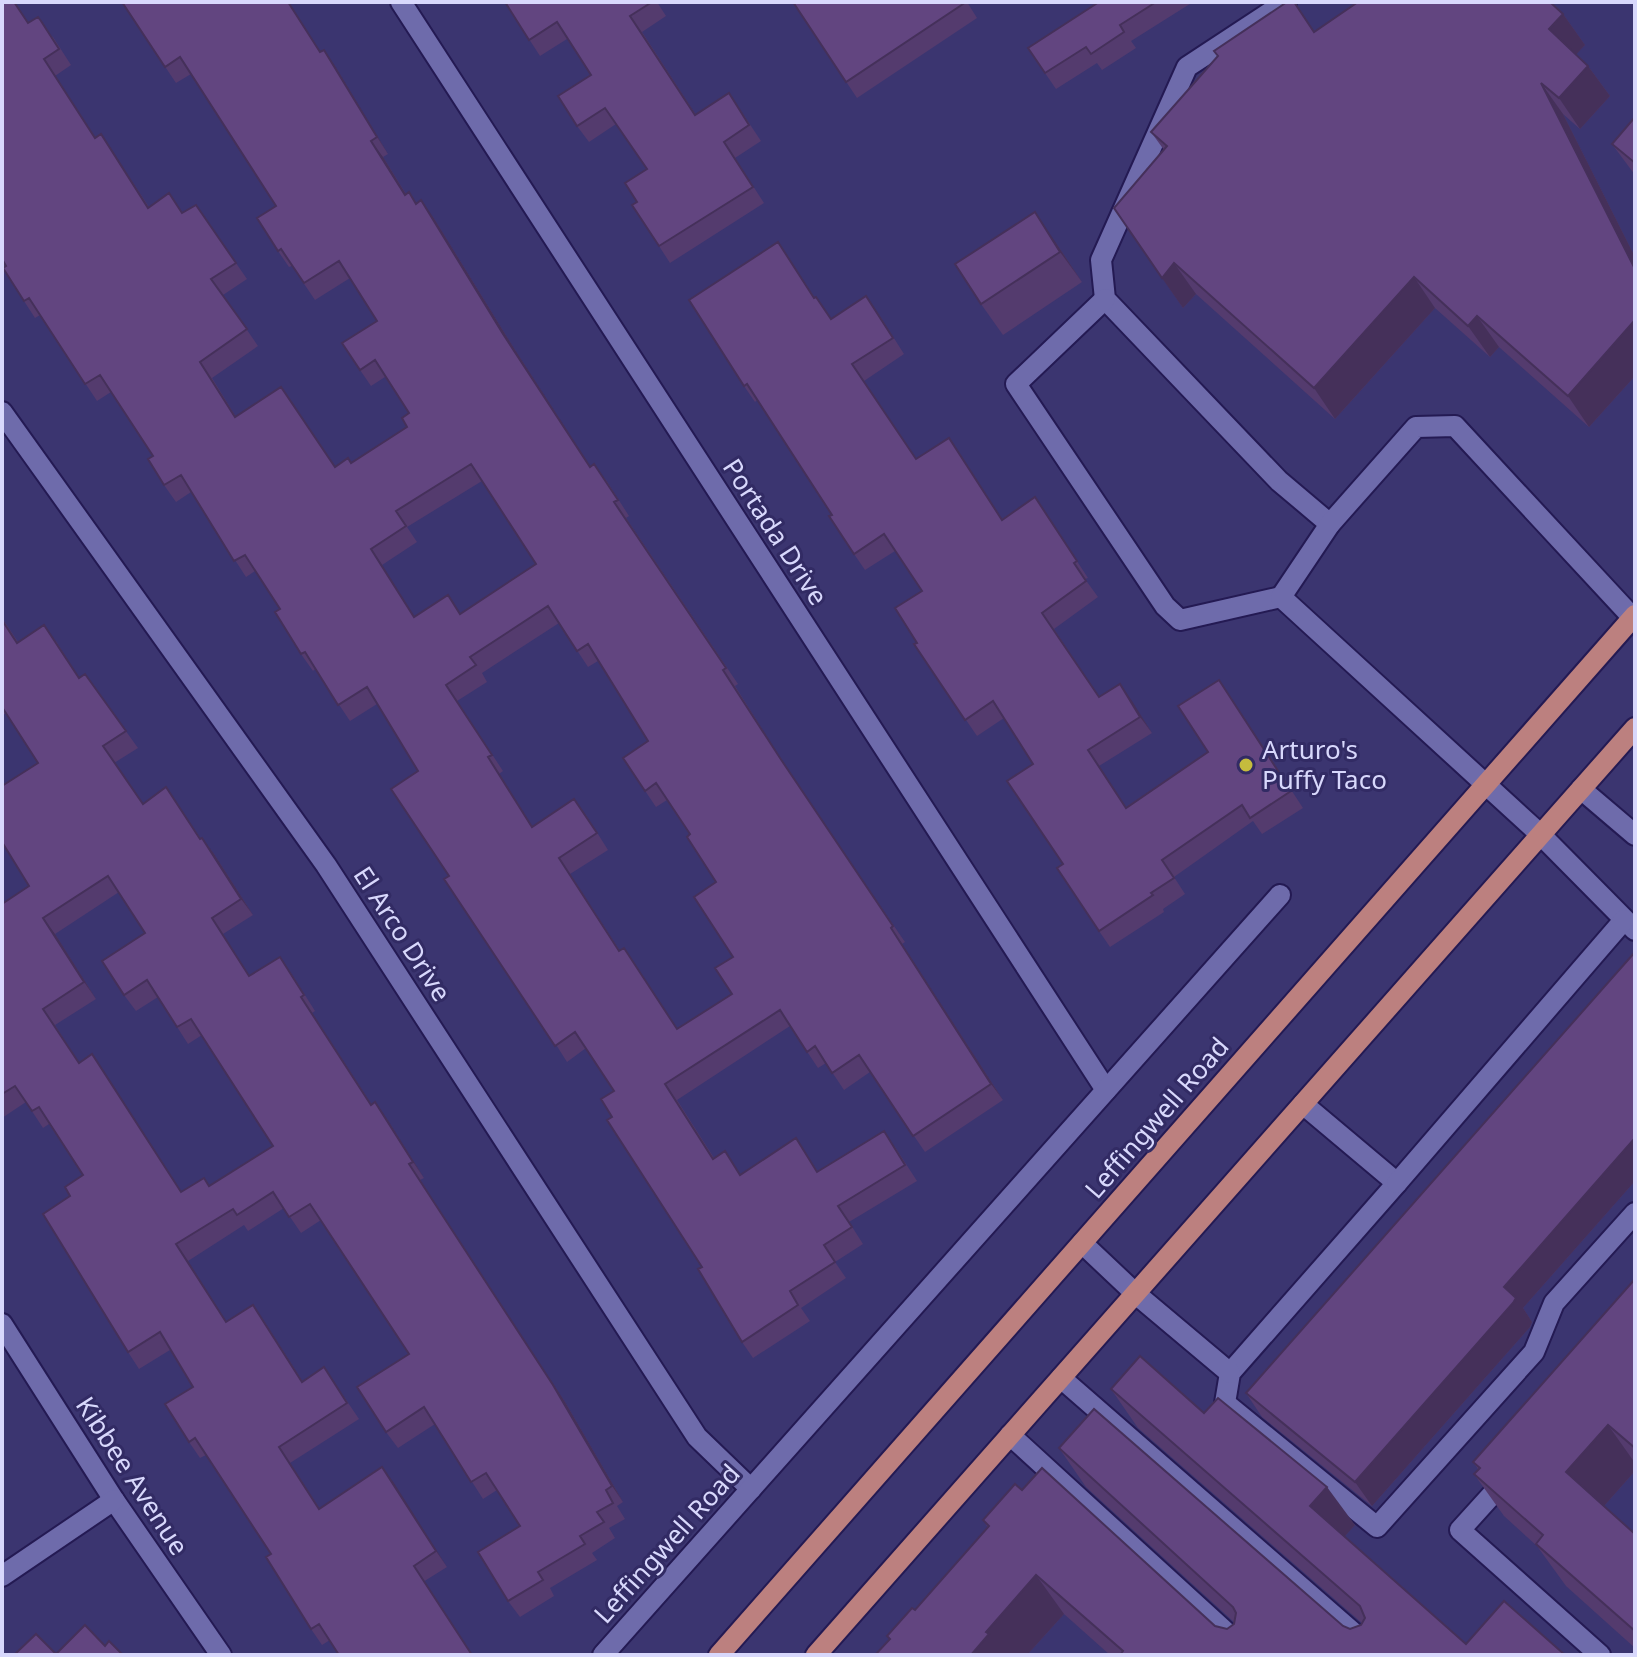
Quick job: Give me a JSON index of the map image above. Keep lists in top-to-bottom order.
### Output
{
  "streets": {
    "main road": ["Leffingwell Road"],
    "street": ["Portada Drive", "El Arco Drive", "Kibbee Avenue"]
  },
  "crossings": [
    ["Portada Drive", "Leffingwell Road"],
    ["El Arco Drive", "Leffingwell Road"]
  ],
  "places": ["Arturo's Puffy Taco"]
}
